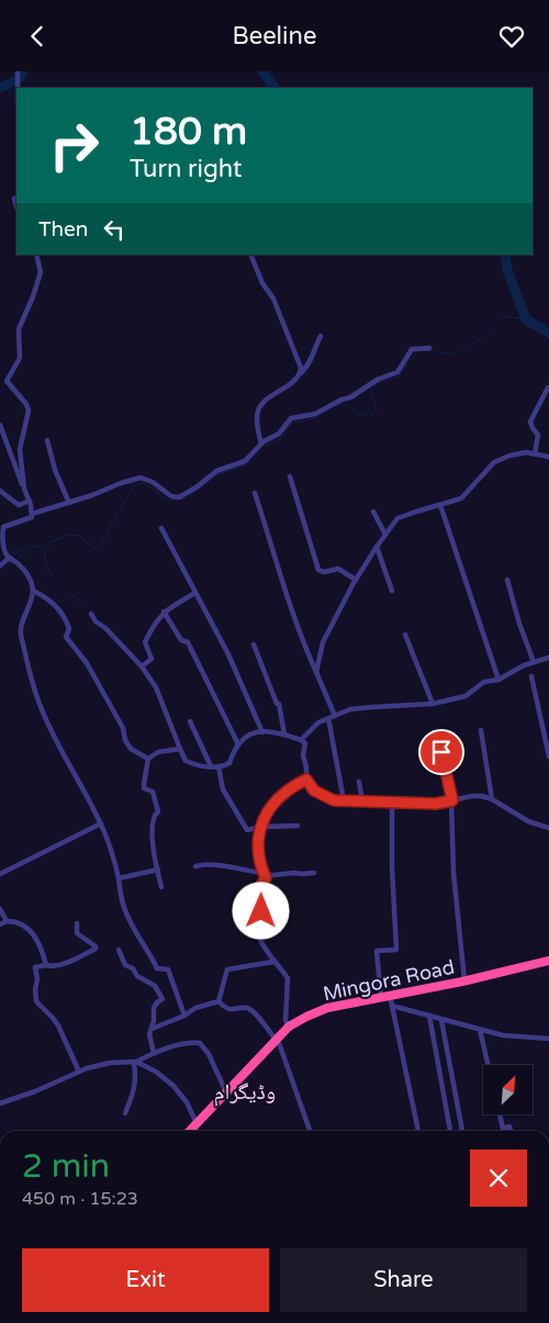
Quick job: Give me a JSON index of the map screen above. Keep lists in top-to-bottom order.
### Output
{
  "streets": {
    "highway": ["Mingora Road"]
  },
  "districts": ["وڈیگرام"],
  "north": "top right",
  "page": {
    "header": "Beeline",
    "turn": ["180 m", "Turn right"],
    "then": "Then",
    "heading": ["2 min", "450 m · 15:23"],
    "buttons": ["Exit", "Share"]
  }
}
